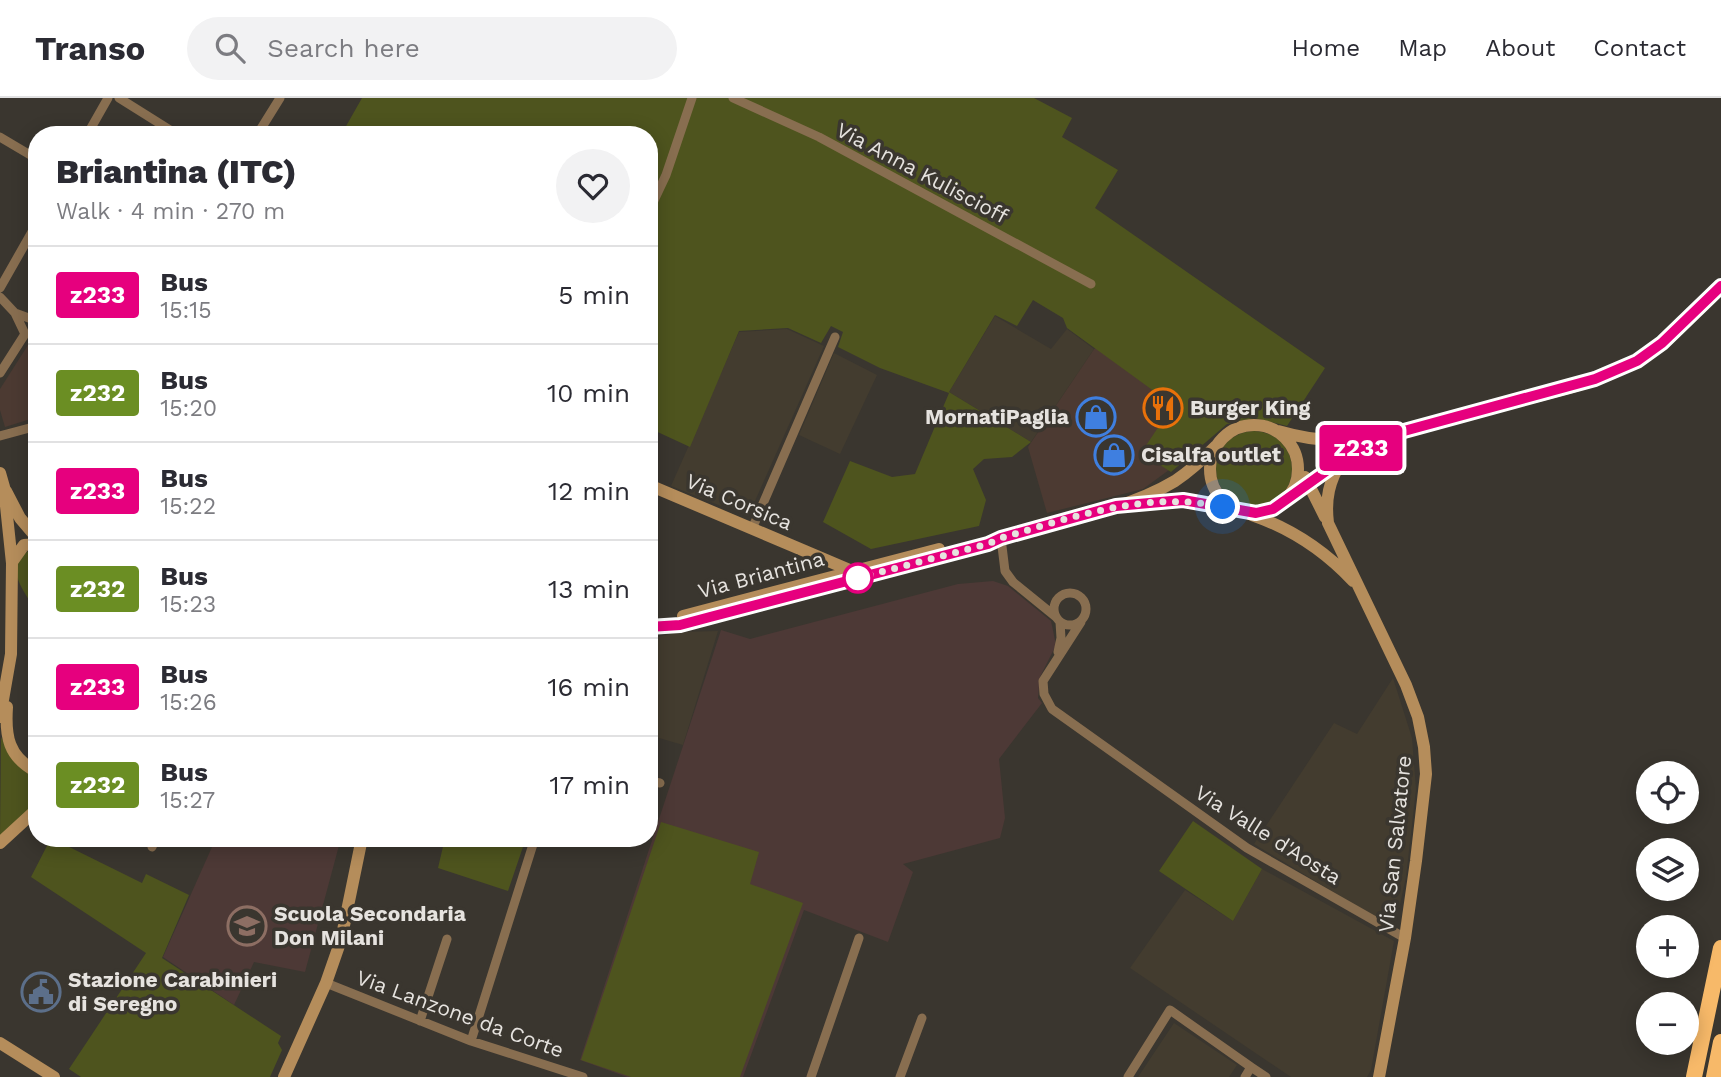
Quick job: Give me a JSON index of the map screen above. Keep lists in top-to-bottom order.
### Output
{
  "streets": {
    "main road": ["Via Corsica", "Via Briantina", "Via San Salvatore"],
    "street": ["Via Anna Kuliscioff", "Via Valle d'Aosta", "Via Lanzone da Corte"]
  },
  "crossings": [
    ["Via Corsica", "Via Briantina"],
    ["Via Briantina", "Via San Salvatore"],
    ["Via Valle d'Aosta", "Via San Salvatore"]
  ],
  "places": {
    "restaurant": ["Burger King"],
    "shop": ["MornatiPaglia", "Cisalfa outlet"],
    "school or university": ["Scuola Secondaria Don Milani"],
    "public building": ["Stazione Carabinieri di Seregno"]
  },
  "lines": ["bus line z233"],
  "page": {
    "header": "Transo",
    "search": "Search here",
    "nav": [
      "Home",
      "Map",
      "About",
      "Contact"
    ],
    "on_map": "z233",
    "heading": ["Briantina (ITC)", "Walk · 4 min · 270 m"],
    "list": [
      {
        "mark": "z233",
        "name": "Bus",
        "note": "15:15",
        "value": "5 min"
      },
      {
        "mark": "z232",
        "name": "Bus",
        "note": "15:20",
        "value": "10 min"
      },
      {
        "mark": "z233",
        "name": "Bus",
        "note": "15:22",
        "value": "12 min"
      },
      {
        "mark": "z232",
        "name": "Bus",
        "note": "15:23",
        "value": "13 min"
      },
      {
        "mark": "z233",
        "name": "Bus",
        "note": "15:26",
        "value": "16 min"
      },
      {
        "mark": "z232",
        "name": "Bus",
        "note": "15:27",
        "value": "17 min"
      }
    ],
    "map_buttons": ["+", "−"]
  }
}
